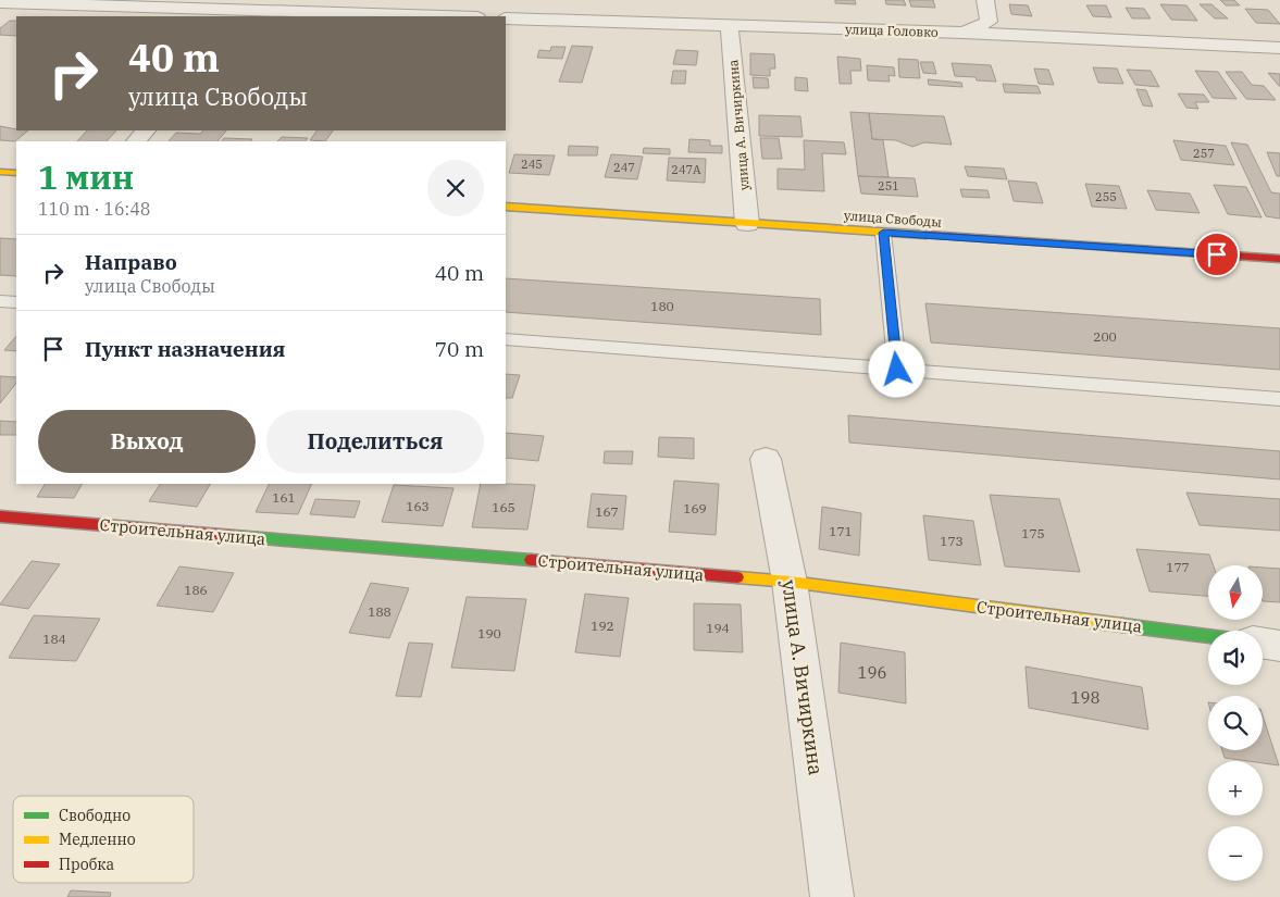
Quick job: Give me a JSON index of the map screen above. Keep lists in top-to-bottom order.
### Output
{
  "streets": {
    "street": [
      "улица Головко",
      "улица А. Вичиркина",
      "улица Свободы",
      "Строительная улица"
    ]
  },
  "crossings": [
    ["улица Головко", "улица А. Вичиркина"],
    ["улица А. Вичиркина", "улица Свободы"],
    ["улица А. Вичиркина", "Строительная улица"]
  ],
  "house_numbers": [
    "257",
    "245",
    "247",
    "247А",
    "251",
    "255",
    "180",
    "200",
    "161",
    "163",
    "165",
    "169",
    "167",
    "171",
    "175",
    "173",
    "177",
    "186",
    "188",
    "192",
    "194",
    "190",
    "184",
    "196",
    "198"
  ],
  "legend": ["Свободно", "Медленно", "Пробка"],
  "north": "bottom",
  "page": {
    "turn": ["40 m", "улица Свободы"],
    "heading": ["1 мин", "110 m · 16:48"],
    "list": [
      {
        "name": "Направо",
        "note": "улица Свободы",
        "value": "40 m"
      },
      {
        "name": "Пункт назначения",
        "value": "70 m"
      }
    ],
    "buttons": ["Выход", "Поделиться"],
    "map_buttons": ["+", "−"]
  }
}
